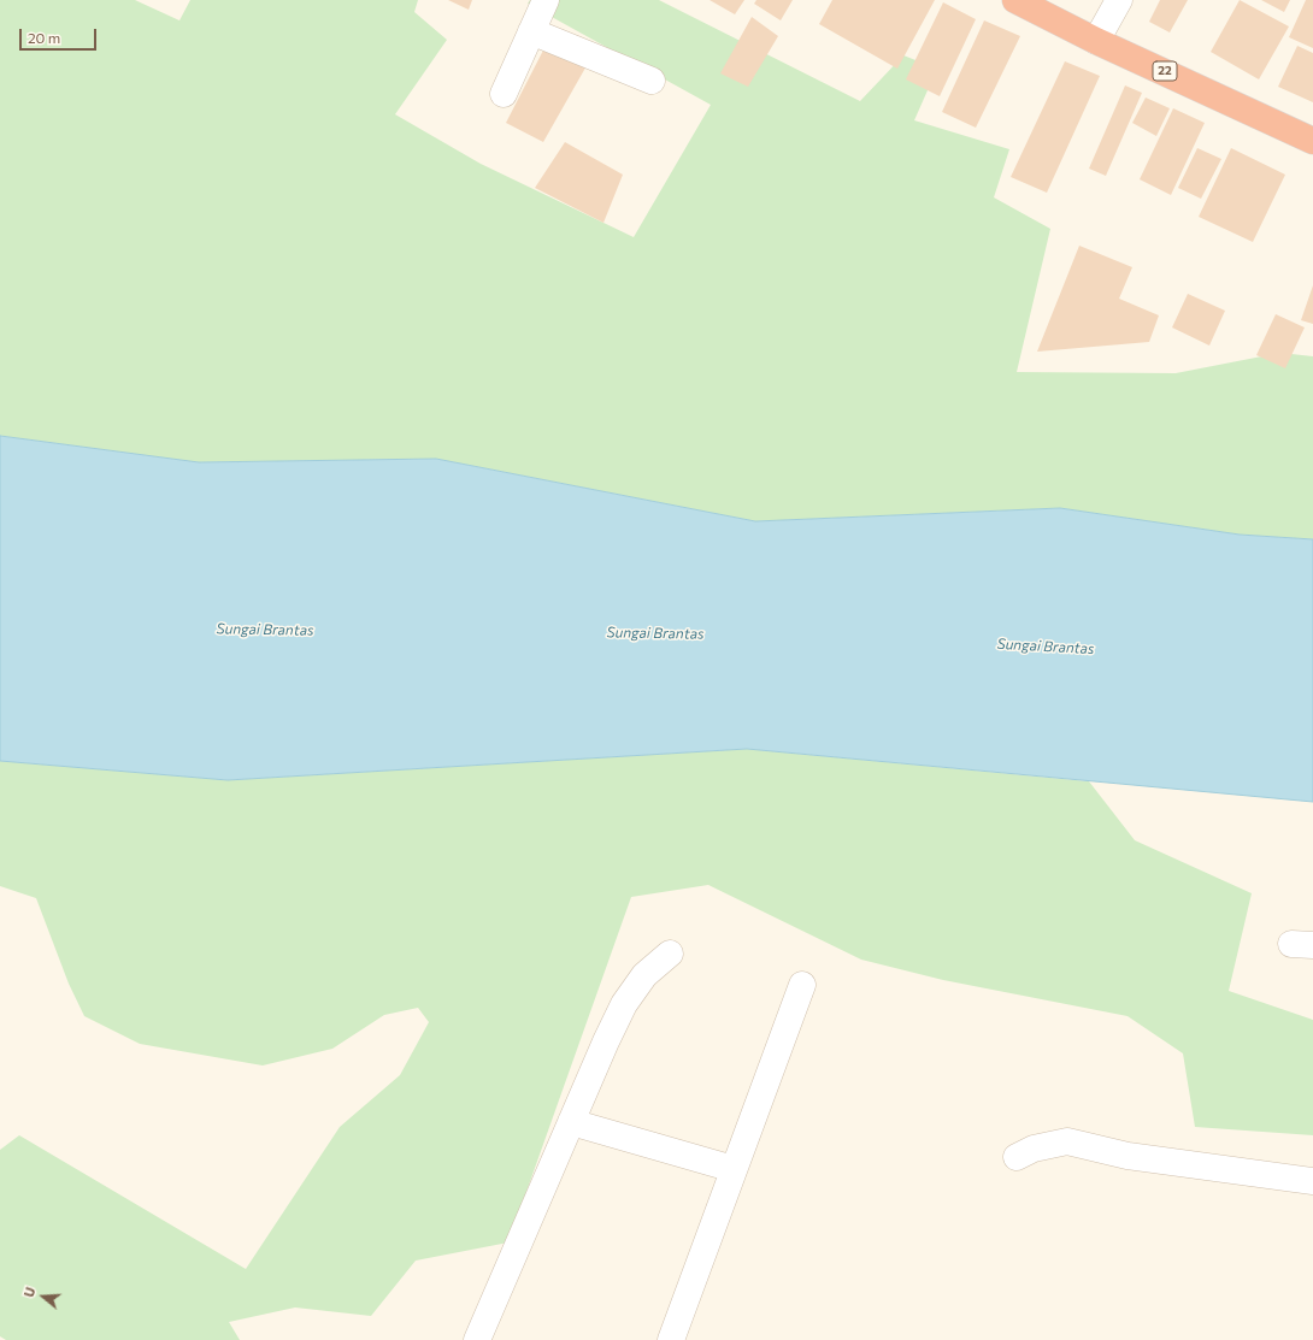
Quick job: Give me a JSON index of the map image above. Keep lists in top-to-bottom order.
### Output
{
  "streets": {
    "highway": ["22"]
  },
  "water": ["Sungai Brantas"],
  "scale_bar": "20 m",
  "north": "left"
}
